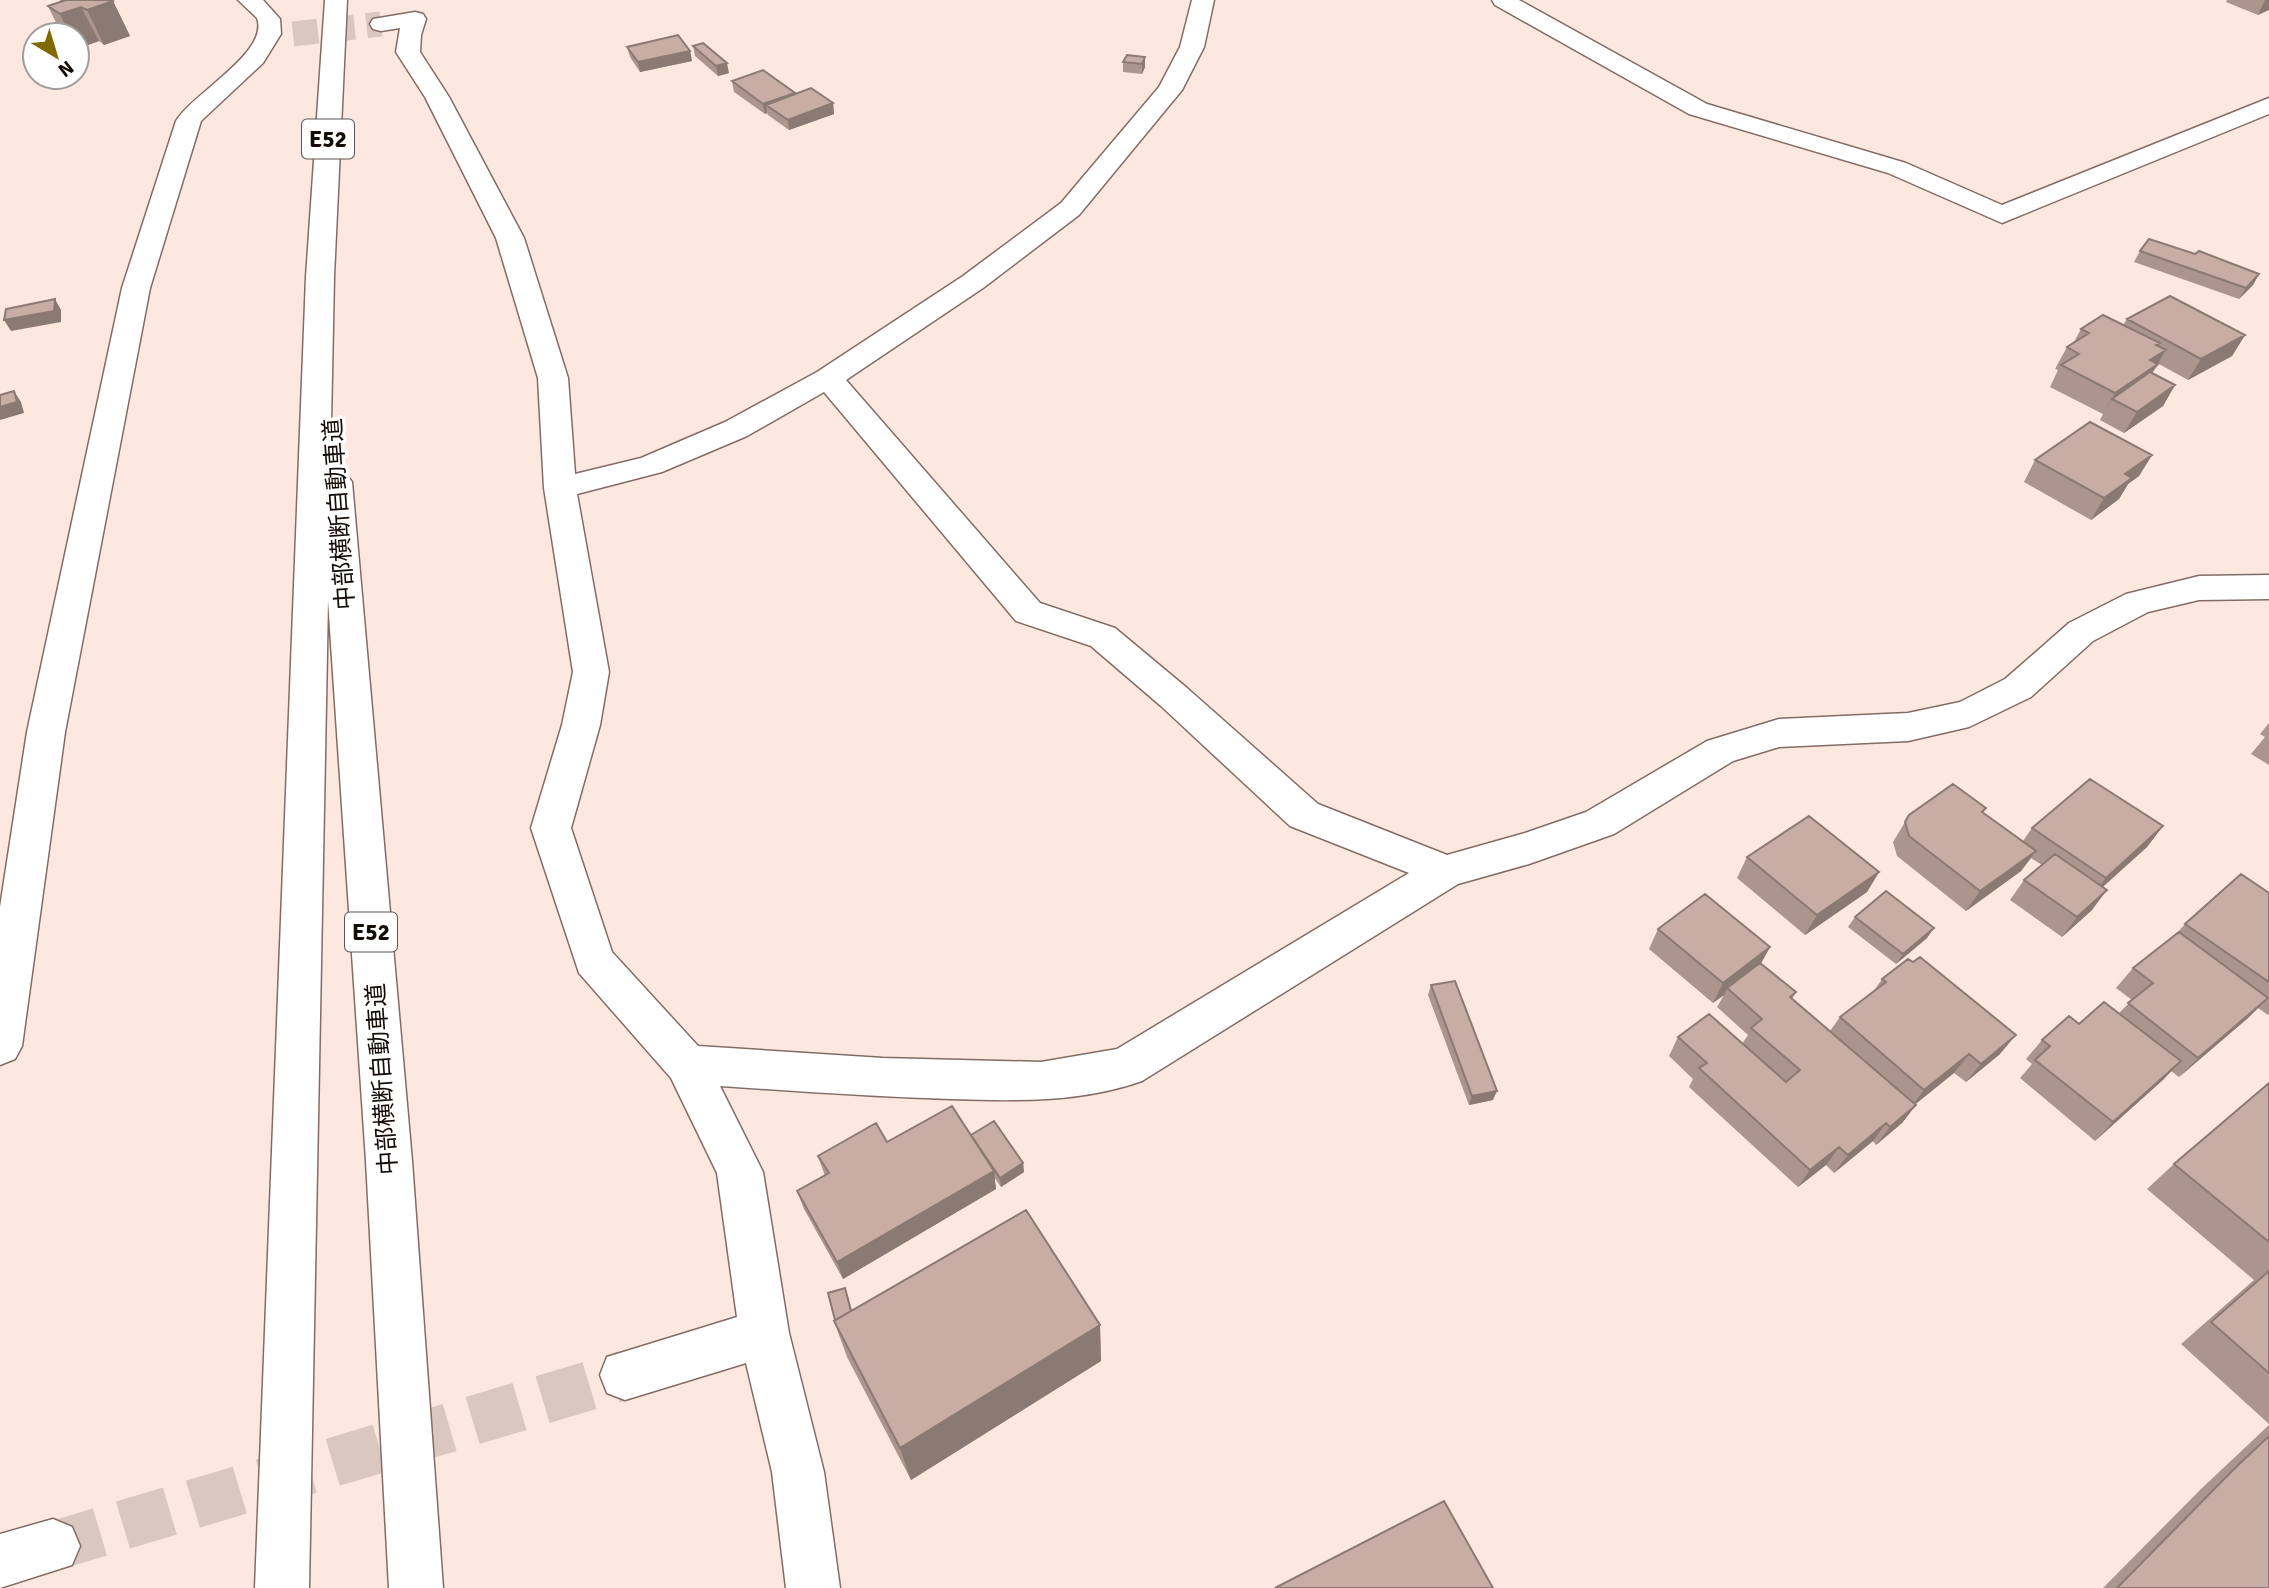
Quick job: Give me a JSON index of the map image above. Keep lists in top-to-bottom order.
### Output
{
  "streets": {
    "main road": ["E52", "中部横断自動車道"]
  },
  "north": "bottom right"
}
